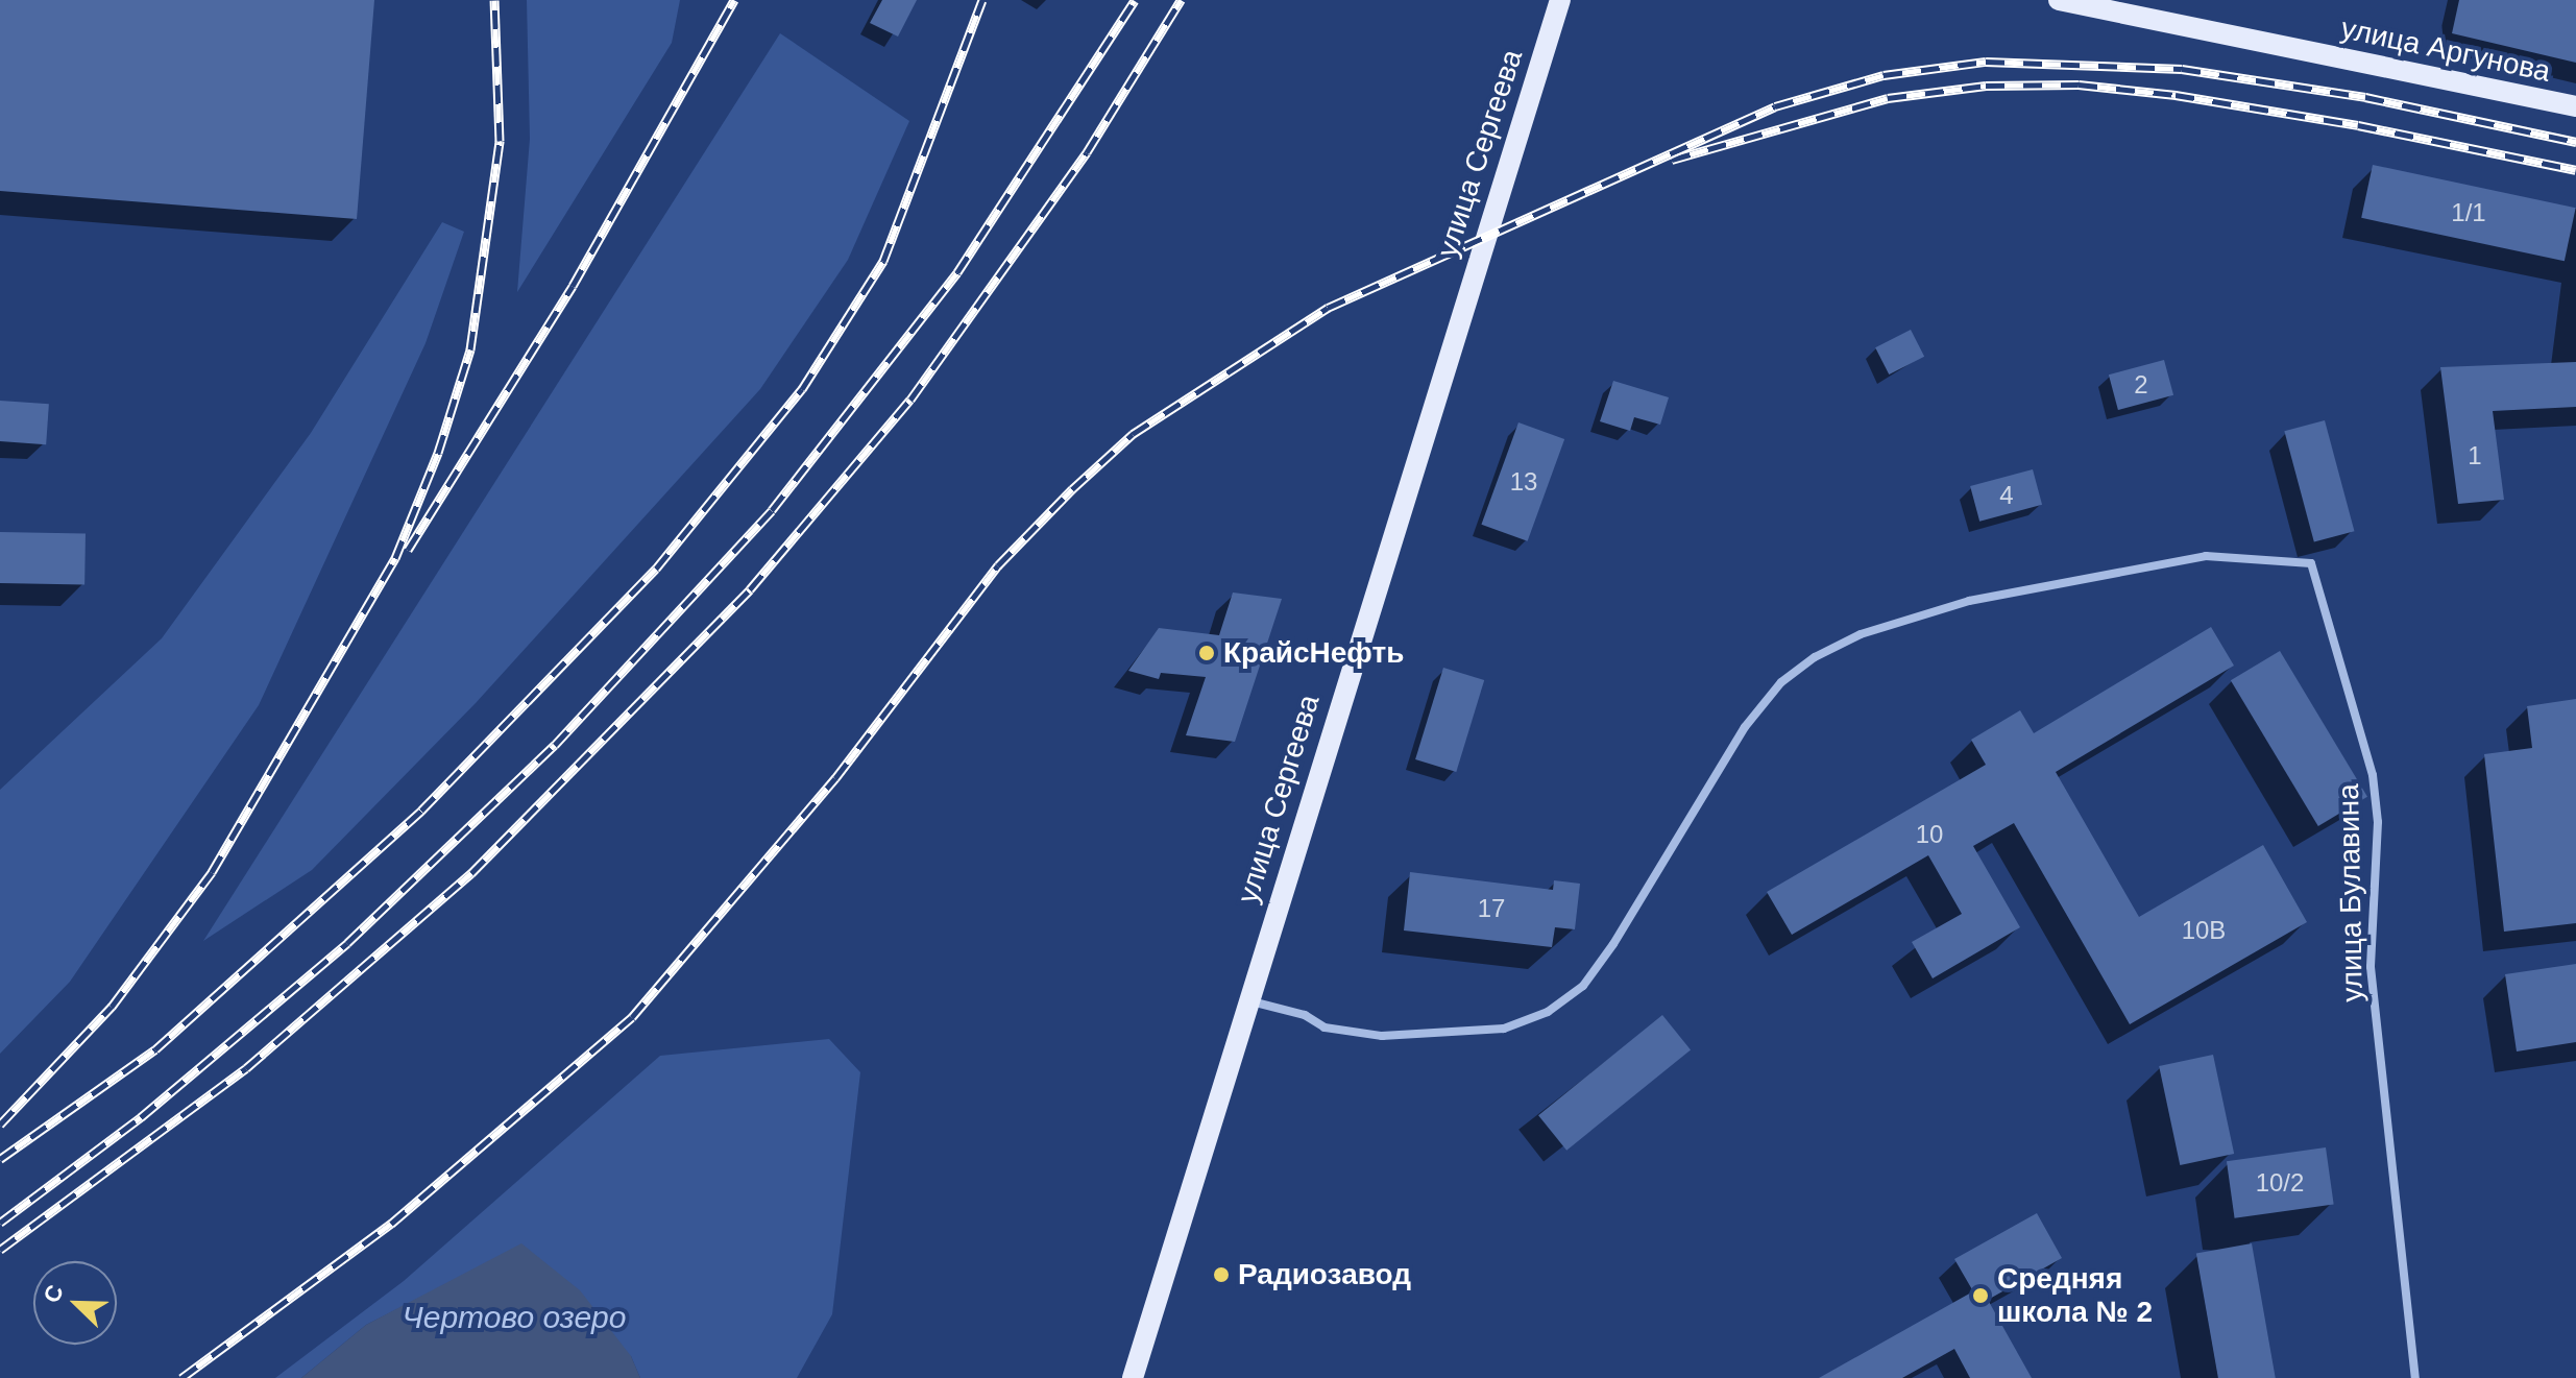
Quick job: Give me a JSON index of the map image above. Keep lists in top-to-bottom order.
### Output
{
  "streets": {
    "main road": ["улица Аргунова", "улица Сергеева"],
    "street": ["улица Булавина"]
  },
  "crossings": [
    ["улица Сергеева", "улица Булавина"]
  ],
  "water": ["Чертово озеро"],
  "places": ["КрайсНефть", "Радиозавод", "Средняя школа № 2"],
  "house_numbers": [
    "1/1",
    "2",
    "1",
    "13",
    "4",
    "10",
    "17",
    "10В",
    "10/2"
  ],
  "north": "top left"
}
